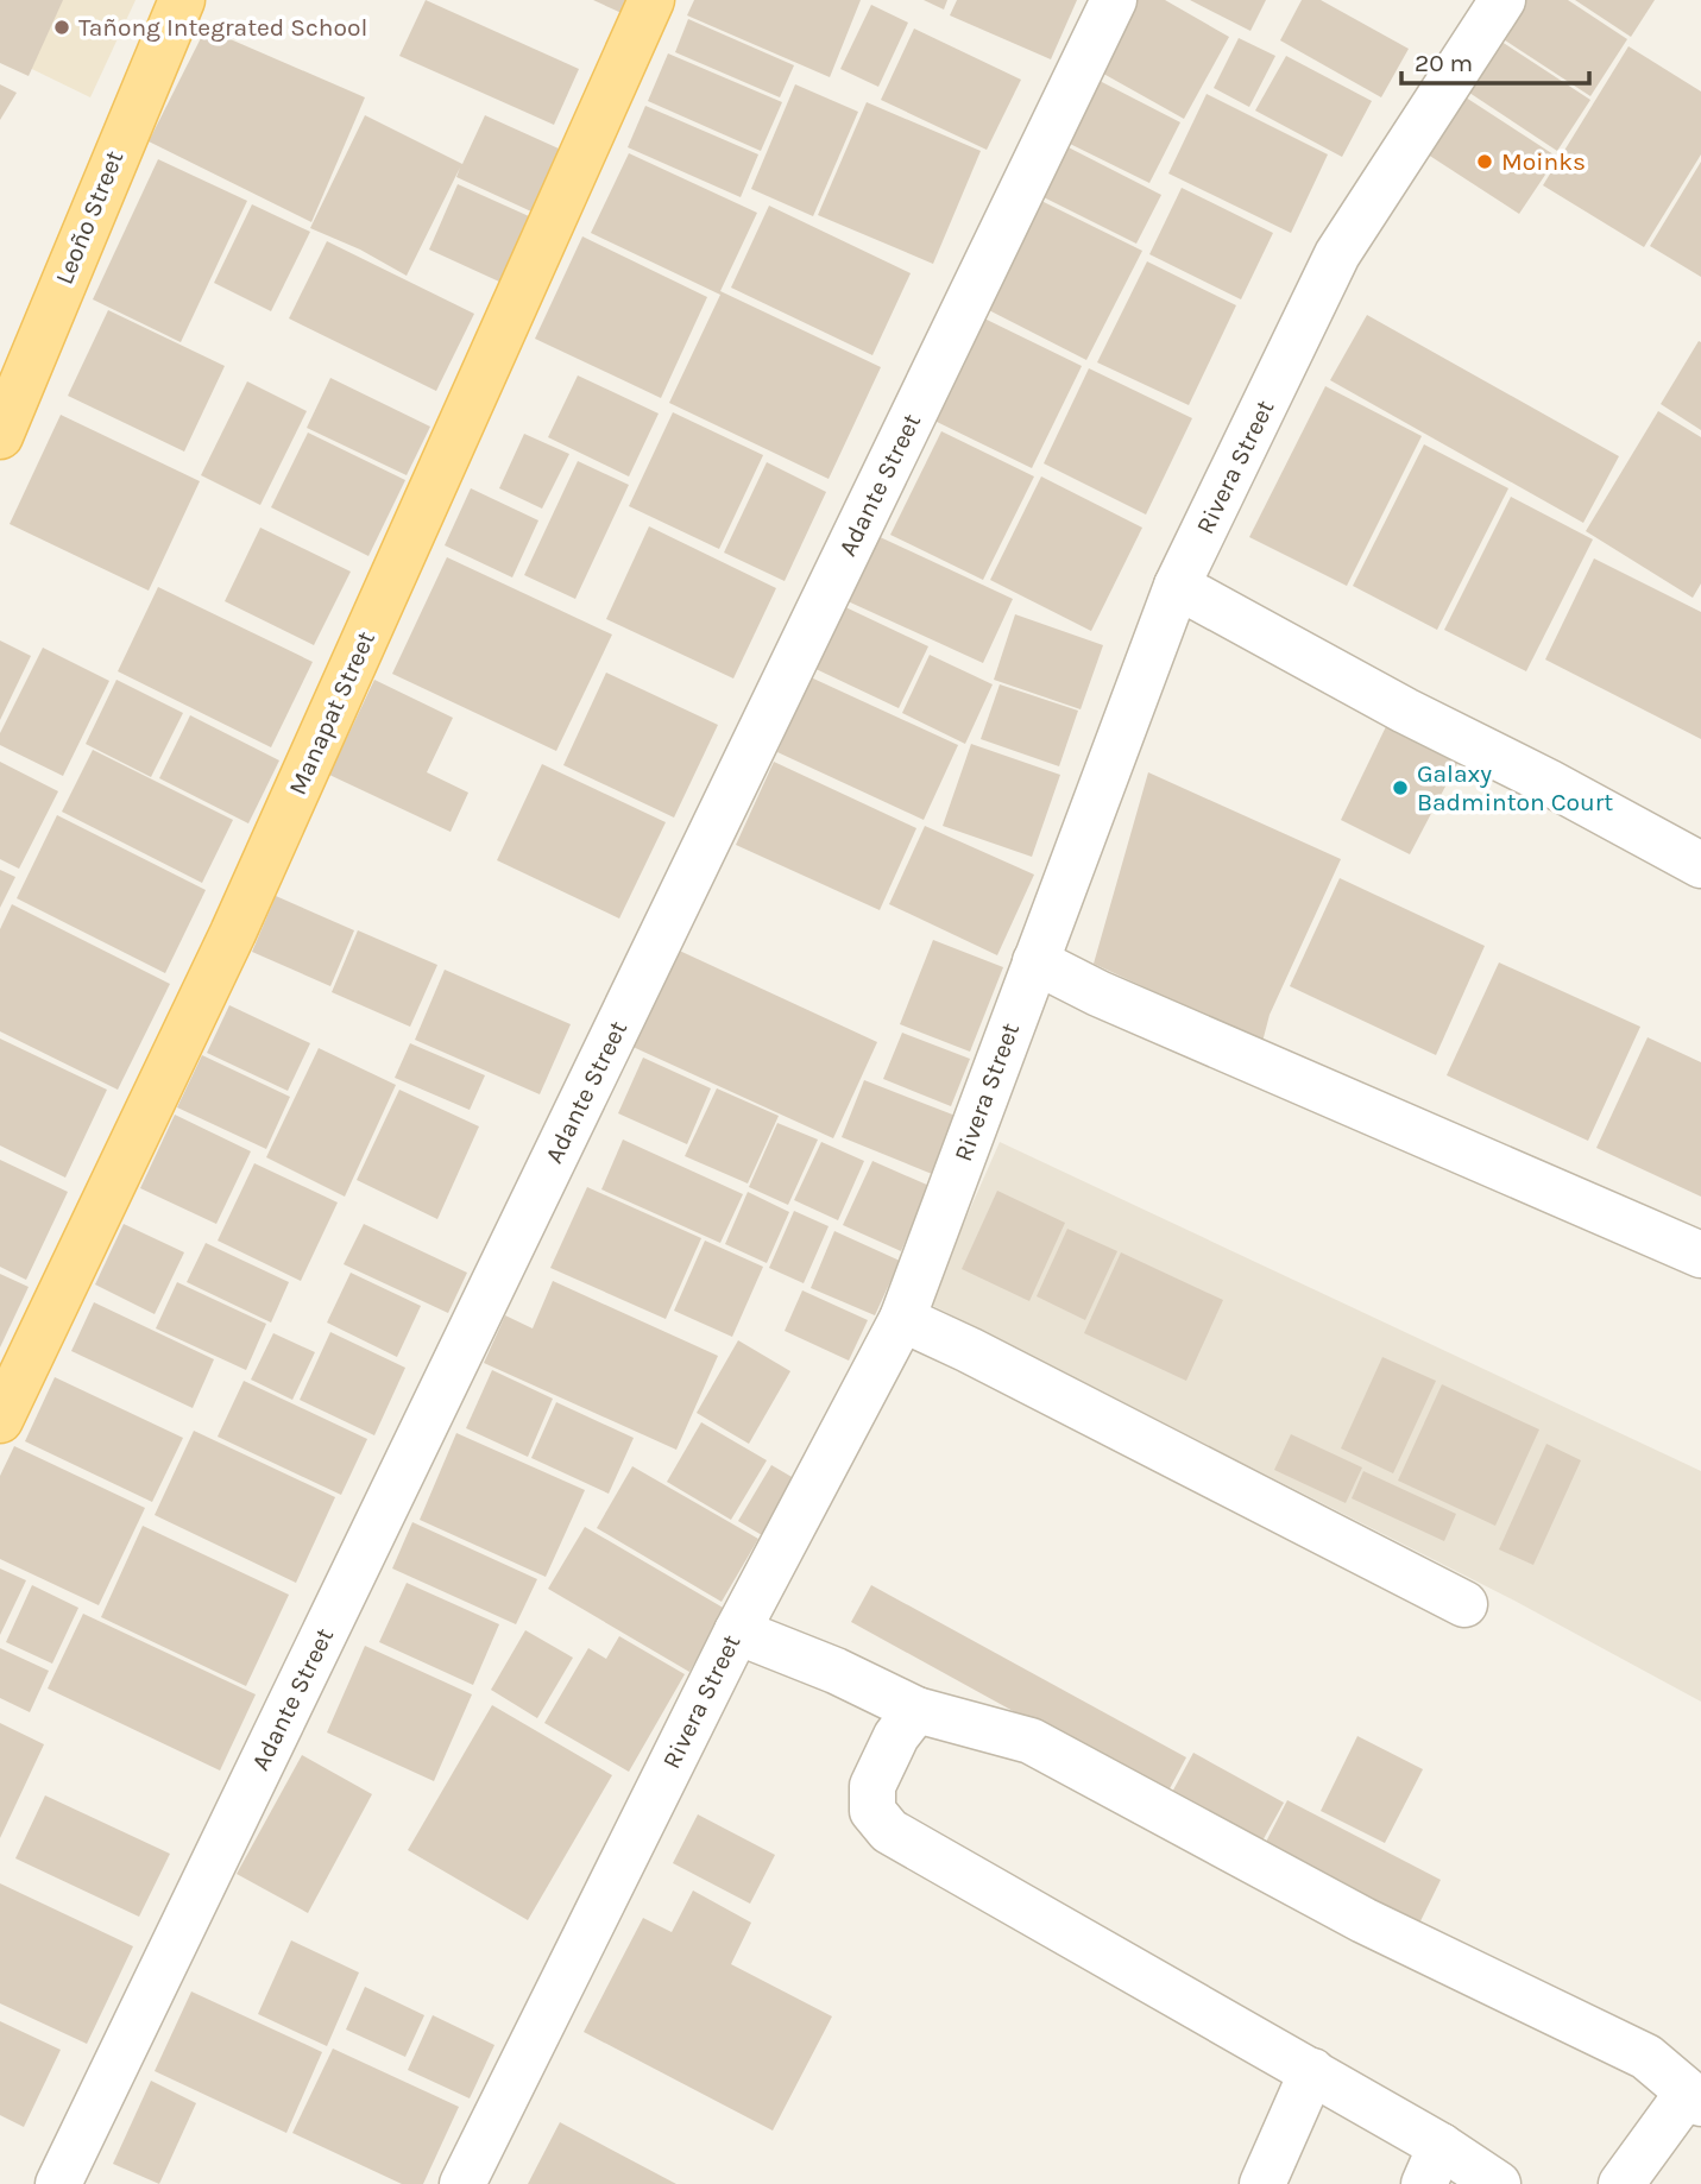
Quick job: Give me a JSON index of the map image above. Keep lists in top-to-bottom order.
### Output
{
  "streets": {
    "main road": ["Leoño Street", "Manapat Street"],
    "street": ["Rivera Street", "Adante Street"]
  },
  "places": ["Tañong Integrated School", "Moinks", "Galaxy Badminton Court"],
  "scale_bar": "20 m"
}
